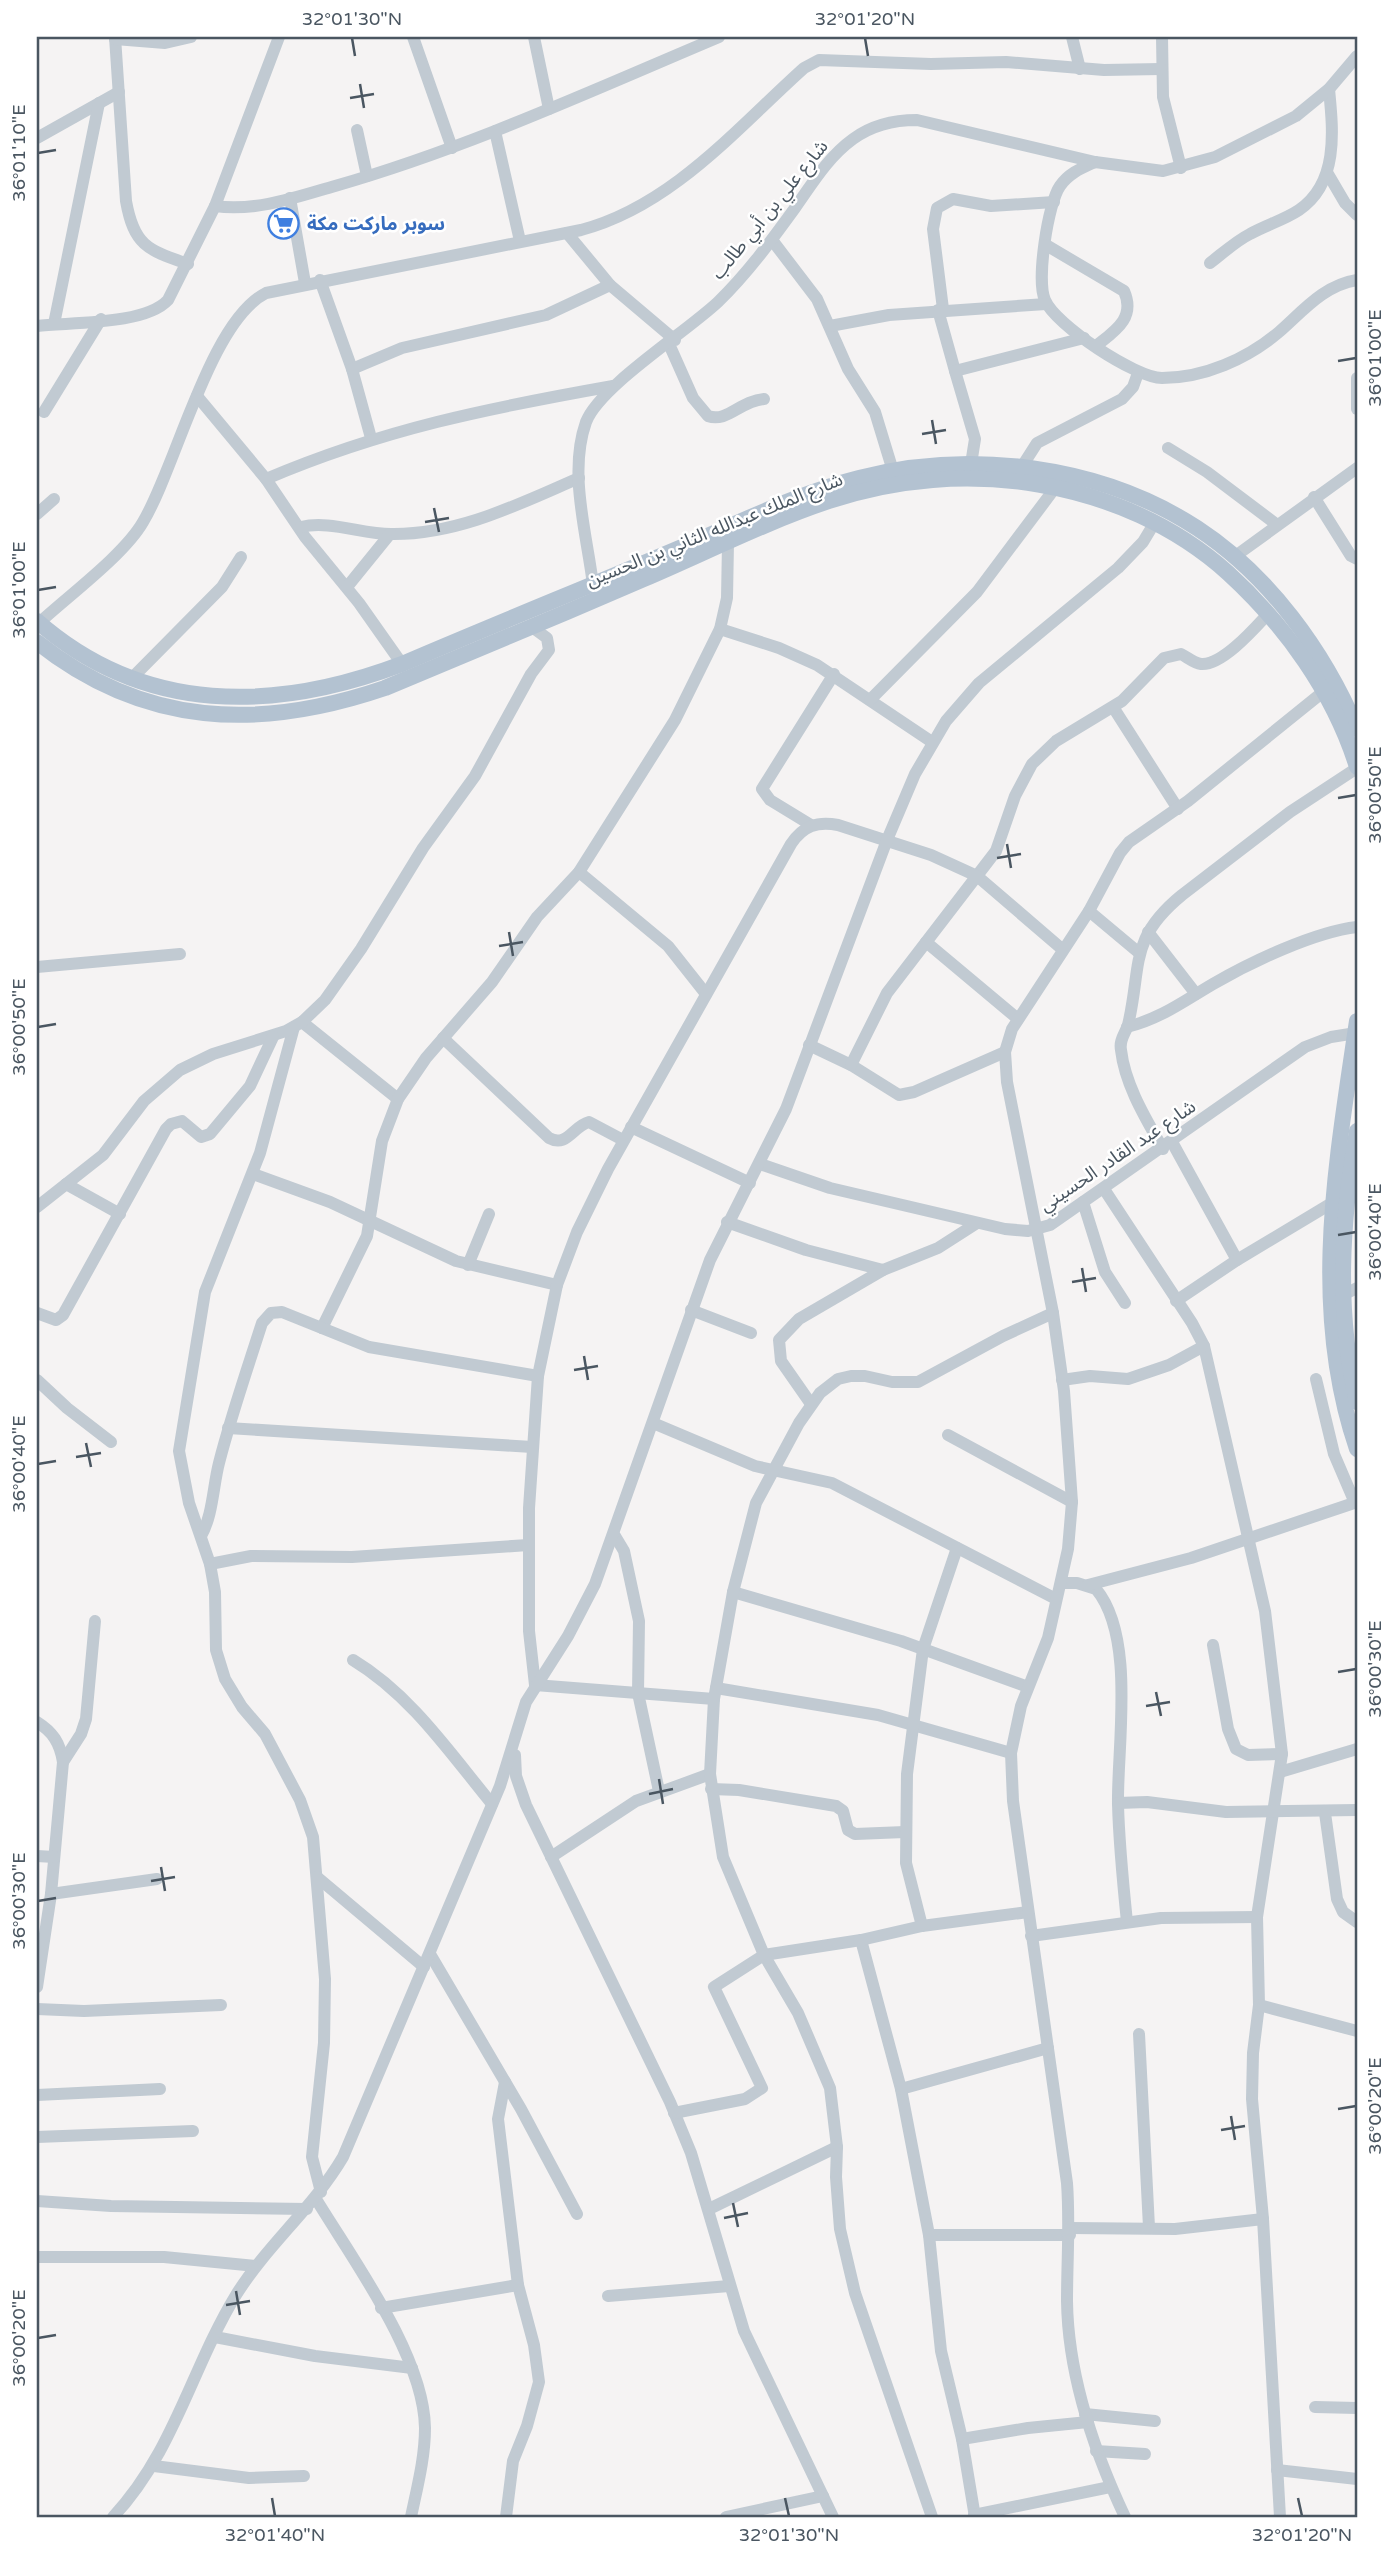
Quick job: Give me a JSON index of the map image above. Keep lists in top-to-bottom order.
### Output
{
  "streets": {
    "main road": ["شارع الملك عبدالله الثاني بن الحسين"],
    "street": ["شارع علي بن أبي طالب", "شارع عبد القادر الحسيني"]
  },
  "crossings": [
    ["شارع علي بن أبي طالب", "شارع الملك عبدالله الثاني بن الحسين"]
  ],
  "places": {
    "supermarket": ["سوبر ماركت مكة"]
  },
  "coordinates": [
    "32°01'30\"N",
    "32°01'20\"N",
    "36°01'10\"E",
    "36°01'00\"E",
    "36°00'50\"E",
    "36°00'40\"E",
    "36°00'30\"E",
    "36°00'20\"E",
    "32°01'40\"N"
  ]
}
